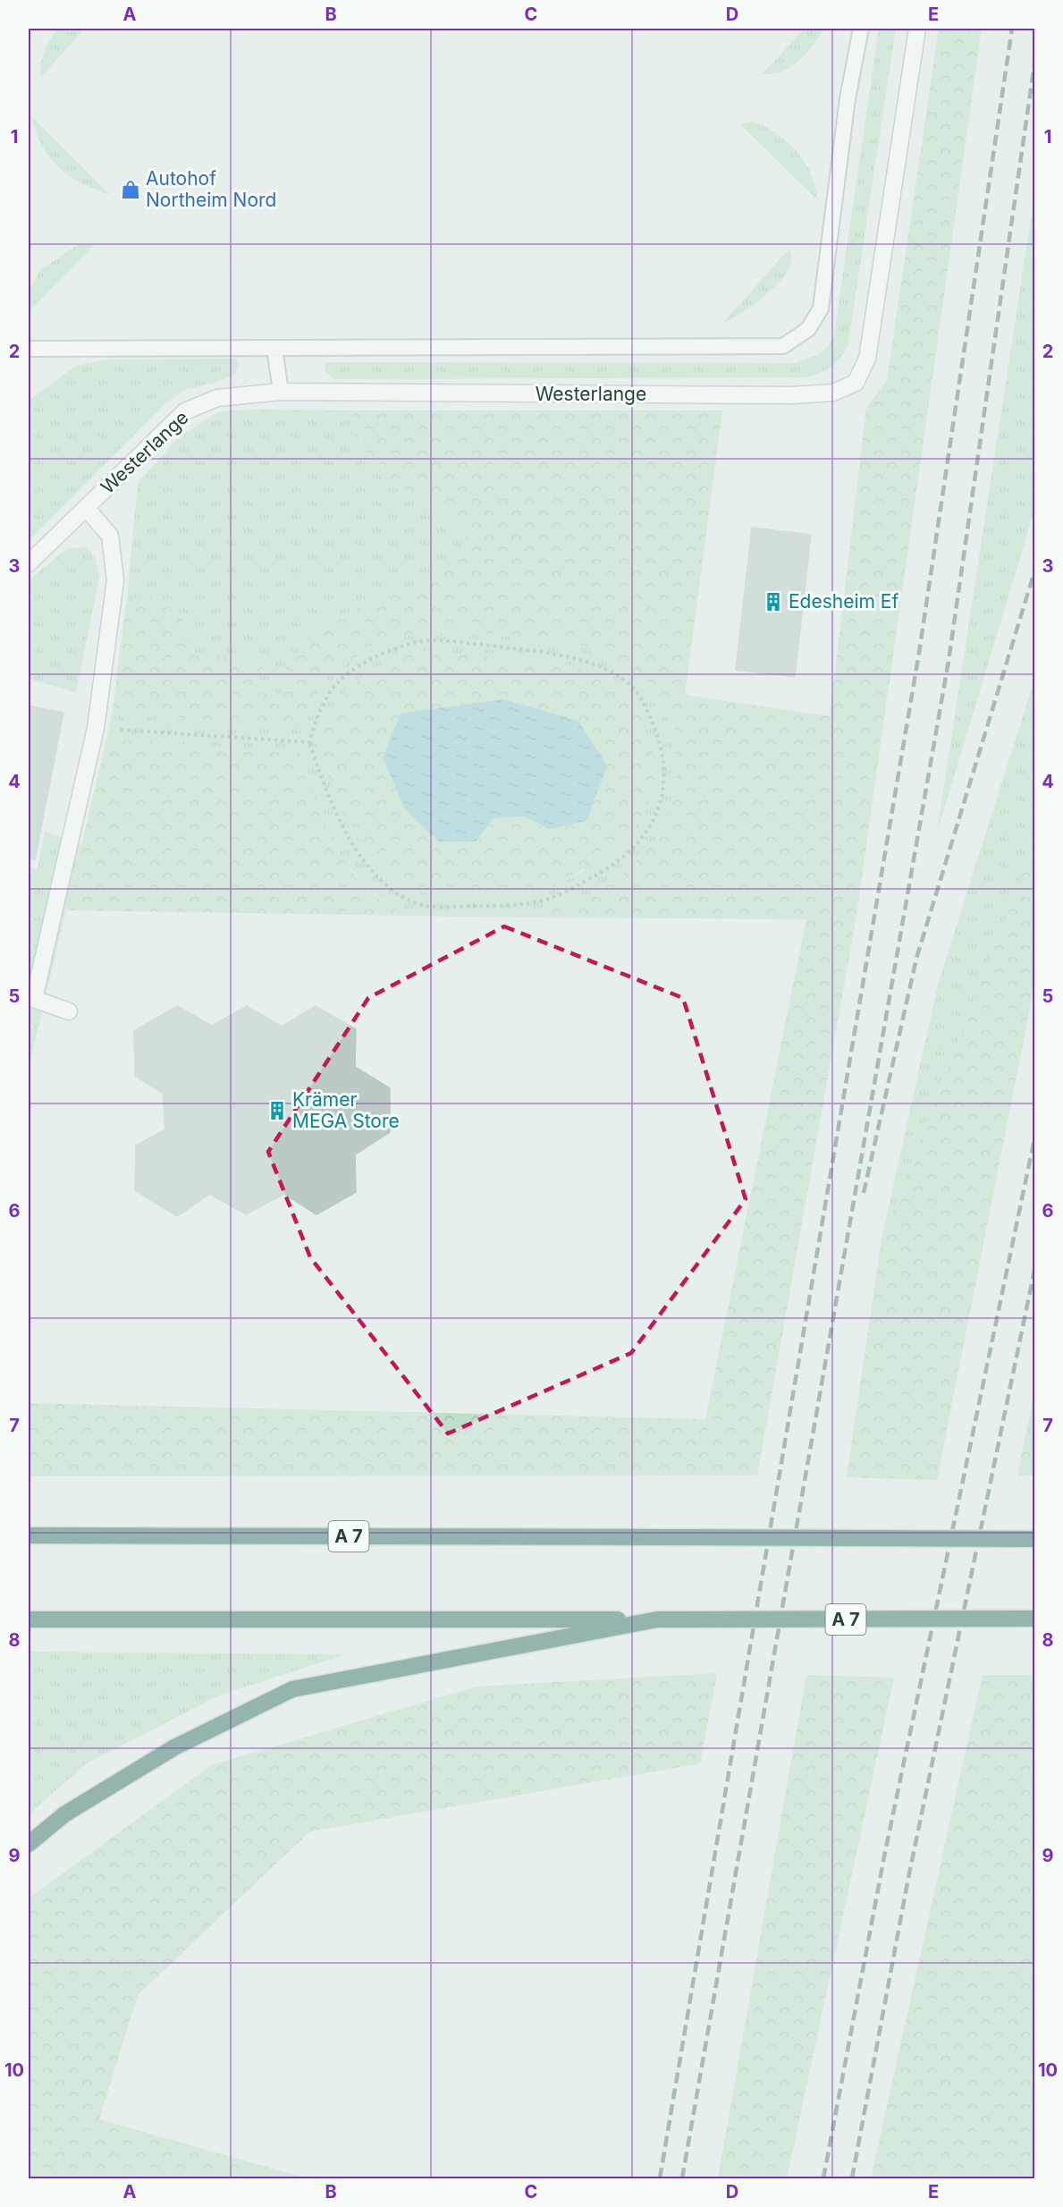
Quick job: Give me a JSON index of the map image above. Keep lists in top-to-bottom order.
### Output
{
  "streets": {
    "highway": ["A 7"],
    "street": ["Westerlange"]
  },
  "places": {
    "shop": ["Autohof Northeim Nord"],
    "building": ["Edesheim Ef", "Krämer MEGA Store"]
  },
  "grid": {
    "columns": [
      "A",
      "B",
      "C",
      "D",
      "E"
    ],
    "rows": [
      "1",
      "2",
      "3",
      "4",
      "5",
      "6",
      "7",
      "8",
      "9",
      "10"
    ]
  }
}
